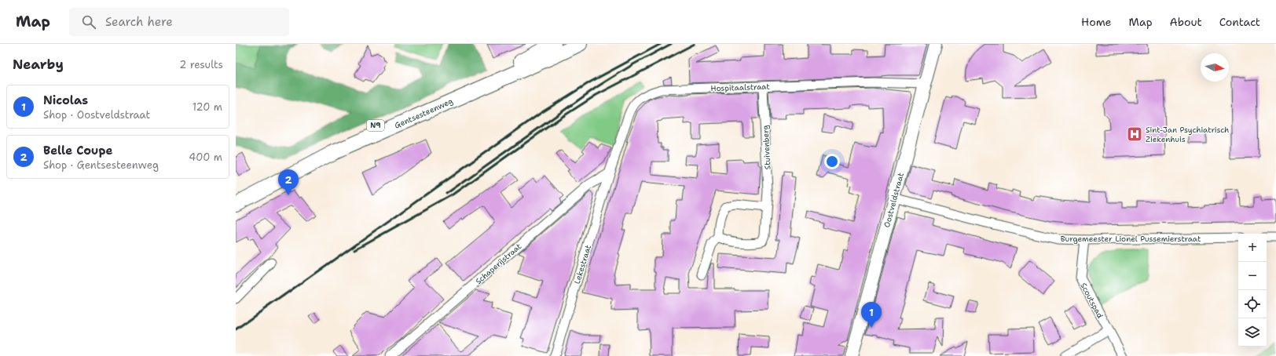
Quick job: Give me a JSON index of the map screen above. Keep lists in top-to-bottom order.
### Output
{
  "streets": {
    "main road": ["Gentsesteenweg", "N9"],
    "street": [
      "Hospitaalstraat",
      "Stuivenberg",
      "Oostveldstraat",
      "Burgemeester Lionel Pussemierstraat",
      "Schaperijstraat",
      "Lekestraat",
      "Scoutspad"
    ]
  },
  "crossings": [
    ["Hospitaalstraat", "Stuivenberg"],
    ["Hospitaalstraat", "Oostveldstraat"],
    ["Hospitaalstraat", "Schaperijstraat"],
    ["Hospitaalstraat", "Lekestraat"],
    ["Oostveldstraat", "Burgemeester Lionel Pussemierstraat"],
    ["Burgemeester Lionel Pussemierstraat", "Scoutspad"],
    ["Schaperijstraat", "Lekestraat"]
  ],
  "places": {
    "hospital": ["Sint-Jan Psychiatrisch Ziekenhuis"]
  },
  "north": "right",
  "page": {
    "header": "Map",
    "search": "Search here",
    "nav": [
      "Home",
      "Map",
      "About",
      "Contact"
    ],
    "heading": ["Nearby", "2 results"],
    "list": [
      {
        "mark": "1",
        "name": "Nicolas",
        "note": "Shop · Oostveldstraat",
        "value": "120 m"
      },
      {
        "mark": "2",
        "name": "Belle Coupe",
        "note": "Shop · Gentsesteenweg",
        "value": "400 m"
      }
    ],
    "pins": ["2", "1"],
    "map_buttons": ["+", "−"]
  }
}
